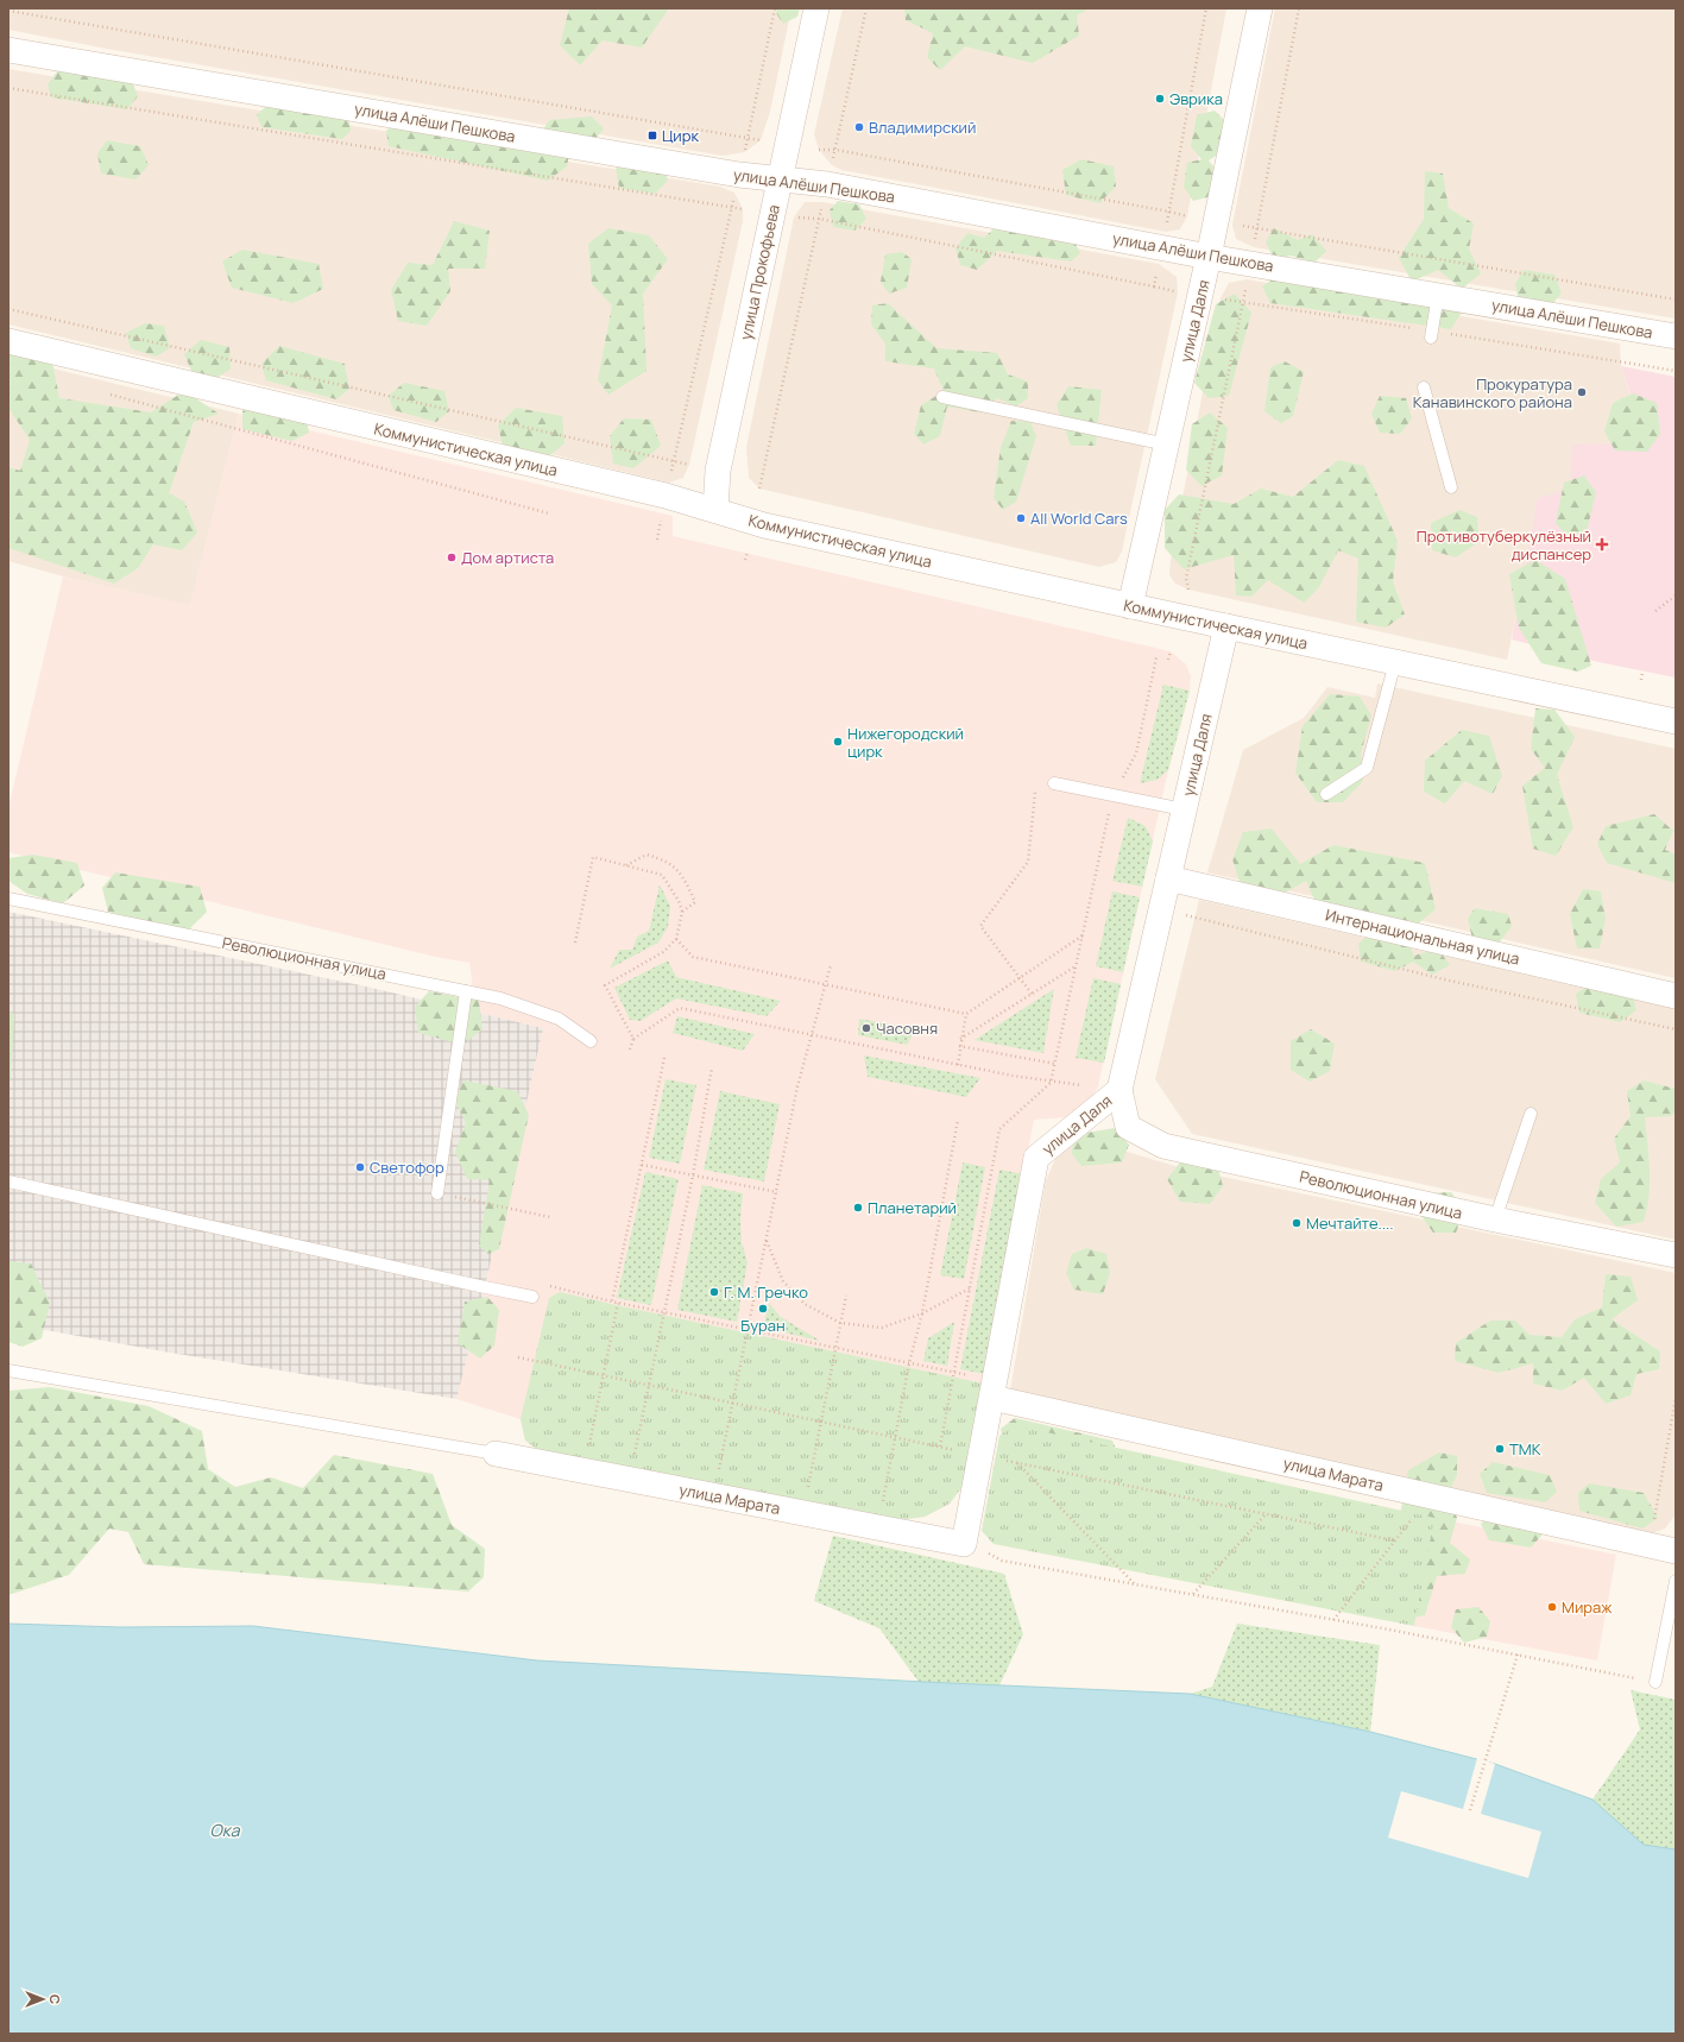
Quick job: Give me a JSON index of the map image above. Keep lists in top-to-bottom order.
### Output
{
  "streets": {
    "street": [
      "улица Алёши Пешкова",
      "улица Прокофьева",
      "улица Даля",
      "Коммунистическая улица",
      "Интернациональная улица",
      "Революционная улица",
      "улица Марата"
    ]
  },
  "crossings": [
    ["улица Алёши Пешкова", "улица Прокофьева"],
    ["улица Алёши Пешкова", "улица Даля"],
    ["улица Прокофьева", "Коммунистическая улица"],
    ["улица Даля", "Коммунистическая улица"],
    ["улица Даля", "Интернациональная улица"],
    ["улица Даля", "Революционная улица"],
    ["улица Даля", "улица Марата"]
  ],
  "water": ["Ока"],
  "places": {
    "other": [
      "Эврика",
      "Владимирский",
      "Прокуратура Канавинского района",
      "All World Cars",
      "Дом артиста",
      "Нижегородский цирк",
      "Часовня",
      "Светофор",
      "Планетарий",
      "Мечтайте....",
      "Г. М. Гречко",
      "Буран",
      "ТМК",
      "Мираж"
    ],
    "transit": ["Цирк"],
    "health": ["Противотуберкулёзный диспансер"]
  },
  "north": "right"
}
